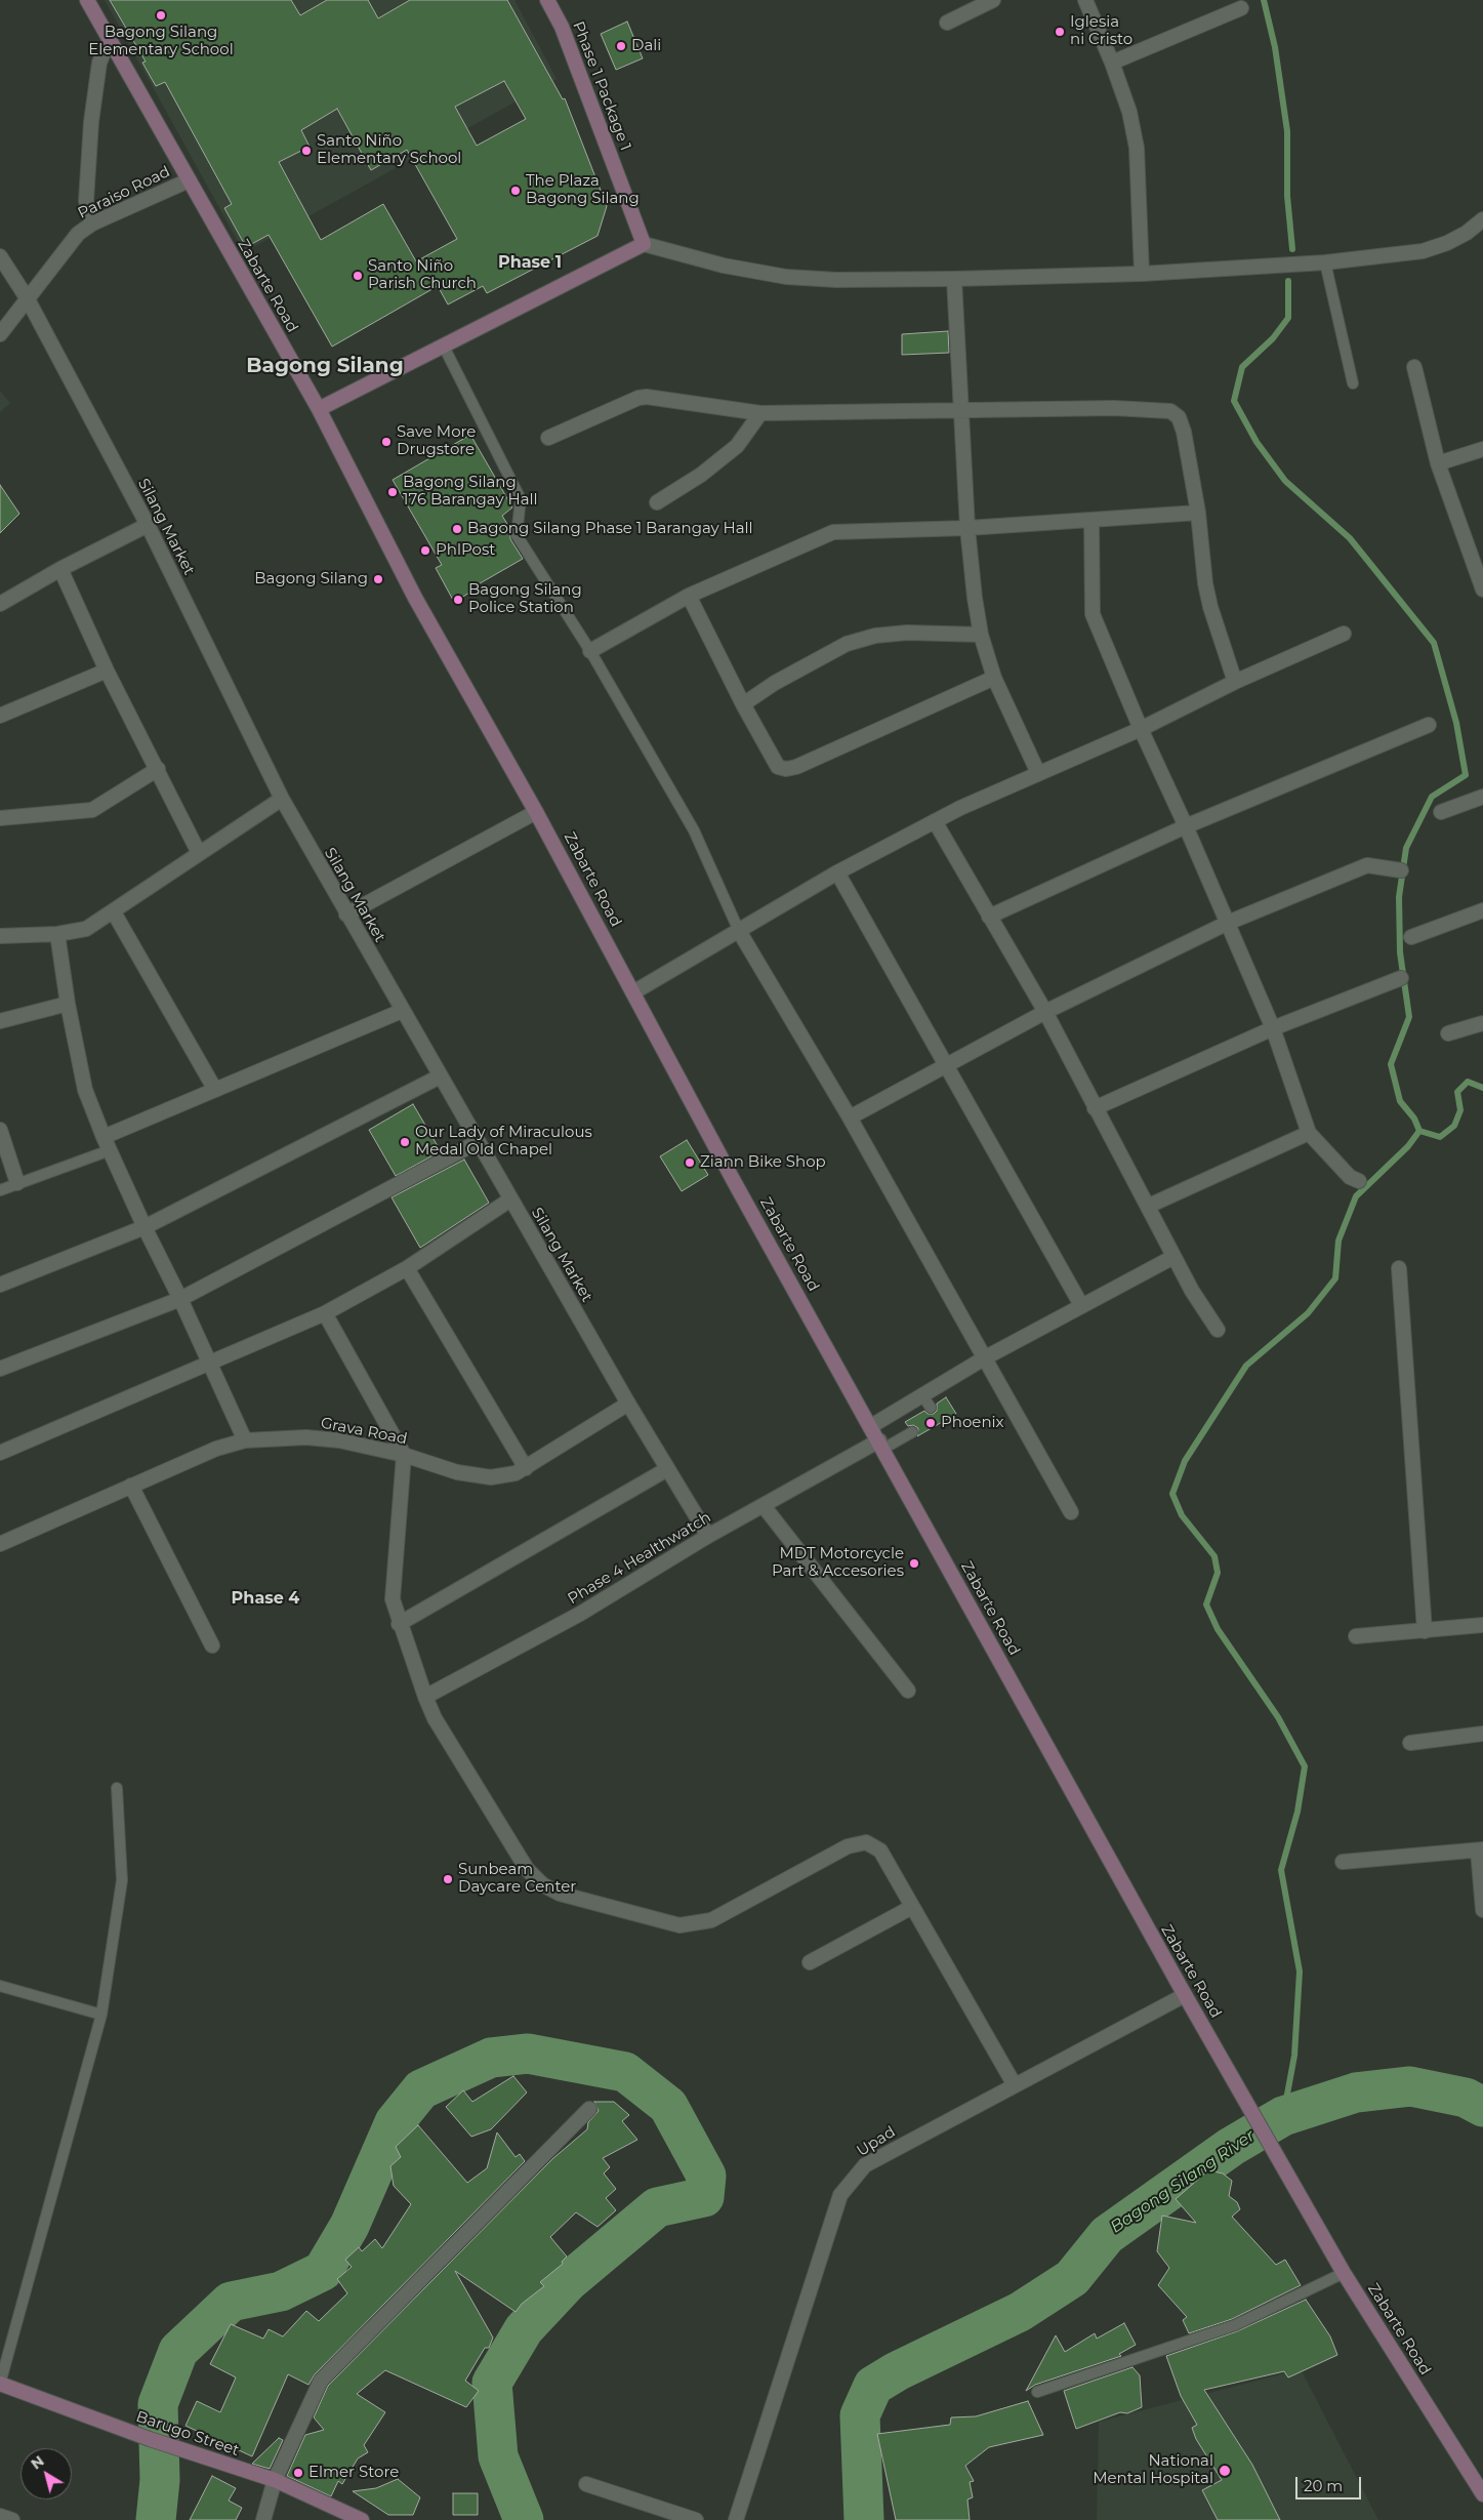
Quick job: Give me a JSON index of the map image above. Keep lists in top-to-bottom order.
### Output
{
  "streets": {
    "main road": ["Phase 1 Package 1", "Zabarte Road", "Barugo Street"],
    "street": [
      "Paraiso Road",
      "Silang Market",
      "Grava Road",
      "Phase 4 Healthwatch",
      "Upad"
    ]
  },
  "crossings": [
    ["Paraiso Road", "Zabarte Road"],
    ["Paraiso Road", "Silang Market"],
    ["Zabarte Road", "Phase 4 Healthwatch"],
    ["Zabarte Road", "Upad"],
    ["Silang Market", "Grava Road"],
    ["Silang Market", "Phase 4 Healthwatch"]
  ],
  "districts": ["Phase 1", "Bagong Silang", "Phase 4"],
  "water": ["Bagong Silang River"],
  "places": [
    "Bagong Silang Elementary School",
    "Iglesia ni Cristo",
    "Dali",
    "Santo Niño Elementary School",
    "The Plaza Bagong Silang",
    "Santo Niño Parish Church",
    "Save More Drugstore",
    "Bagong Silang 176 Barangay Hall",
    "Bagong Silang Phase 1 Barangay Hall",
    "PhlPost",
    "Bagong Silang",
    "Bagong Silang Police Station",
    "Our Lady of Miraculous Medal Old Chapel",
    "Ziann Bike Shop",
    "Phoenix",
    "MDT Motorcycle Part & Accesories",
    "Sunbeam Daycare Center",
    "National Mental Hospital",
    "Elmer Store"
  ],
  "scale_bar": "20 m",
  "north": "top left"
}
